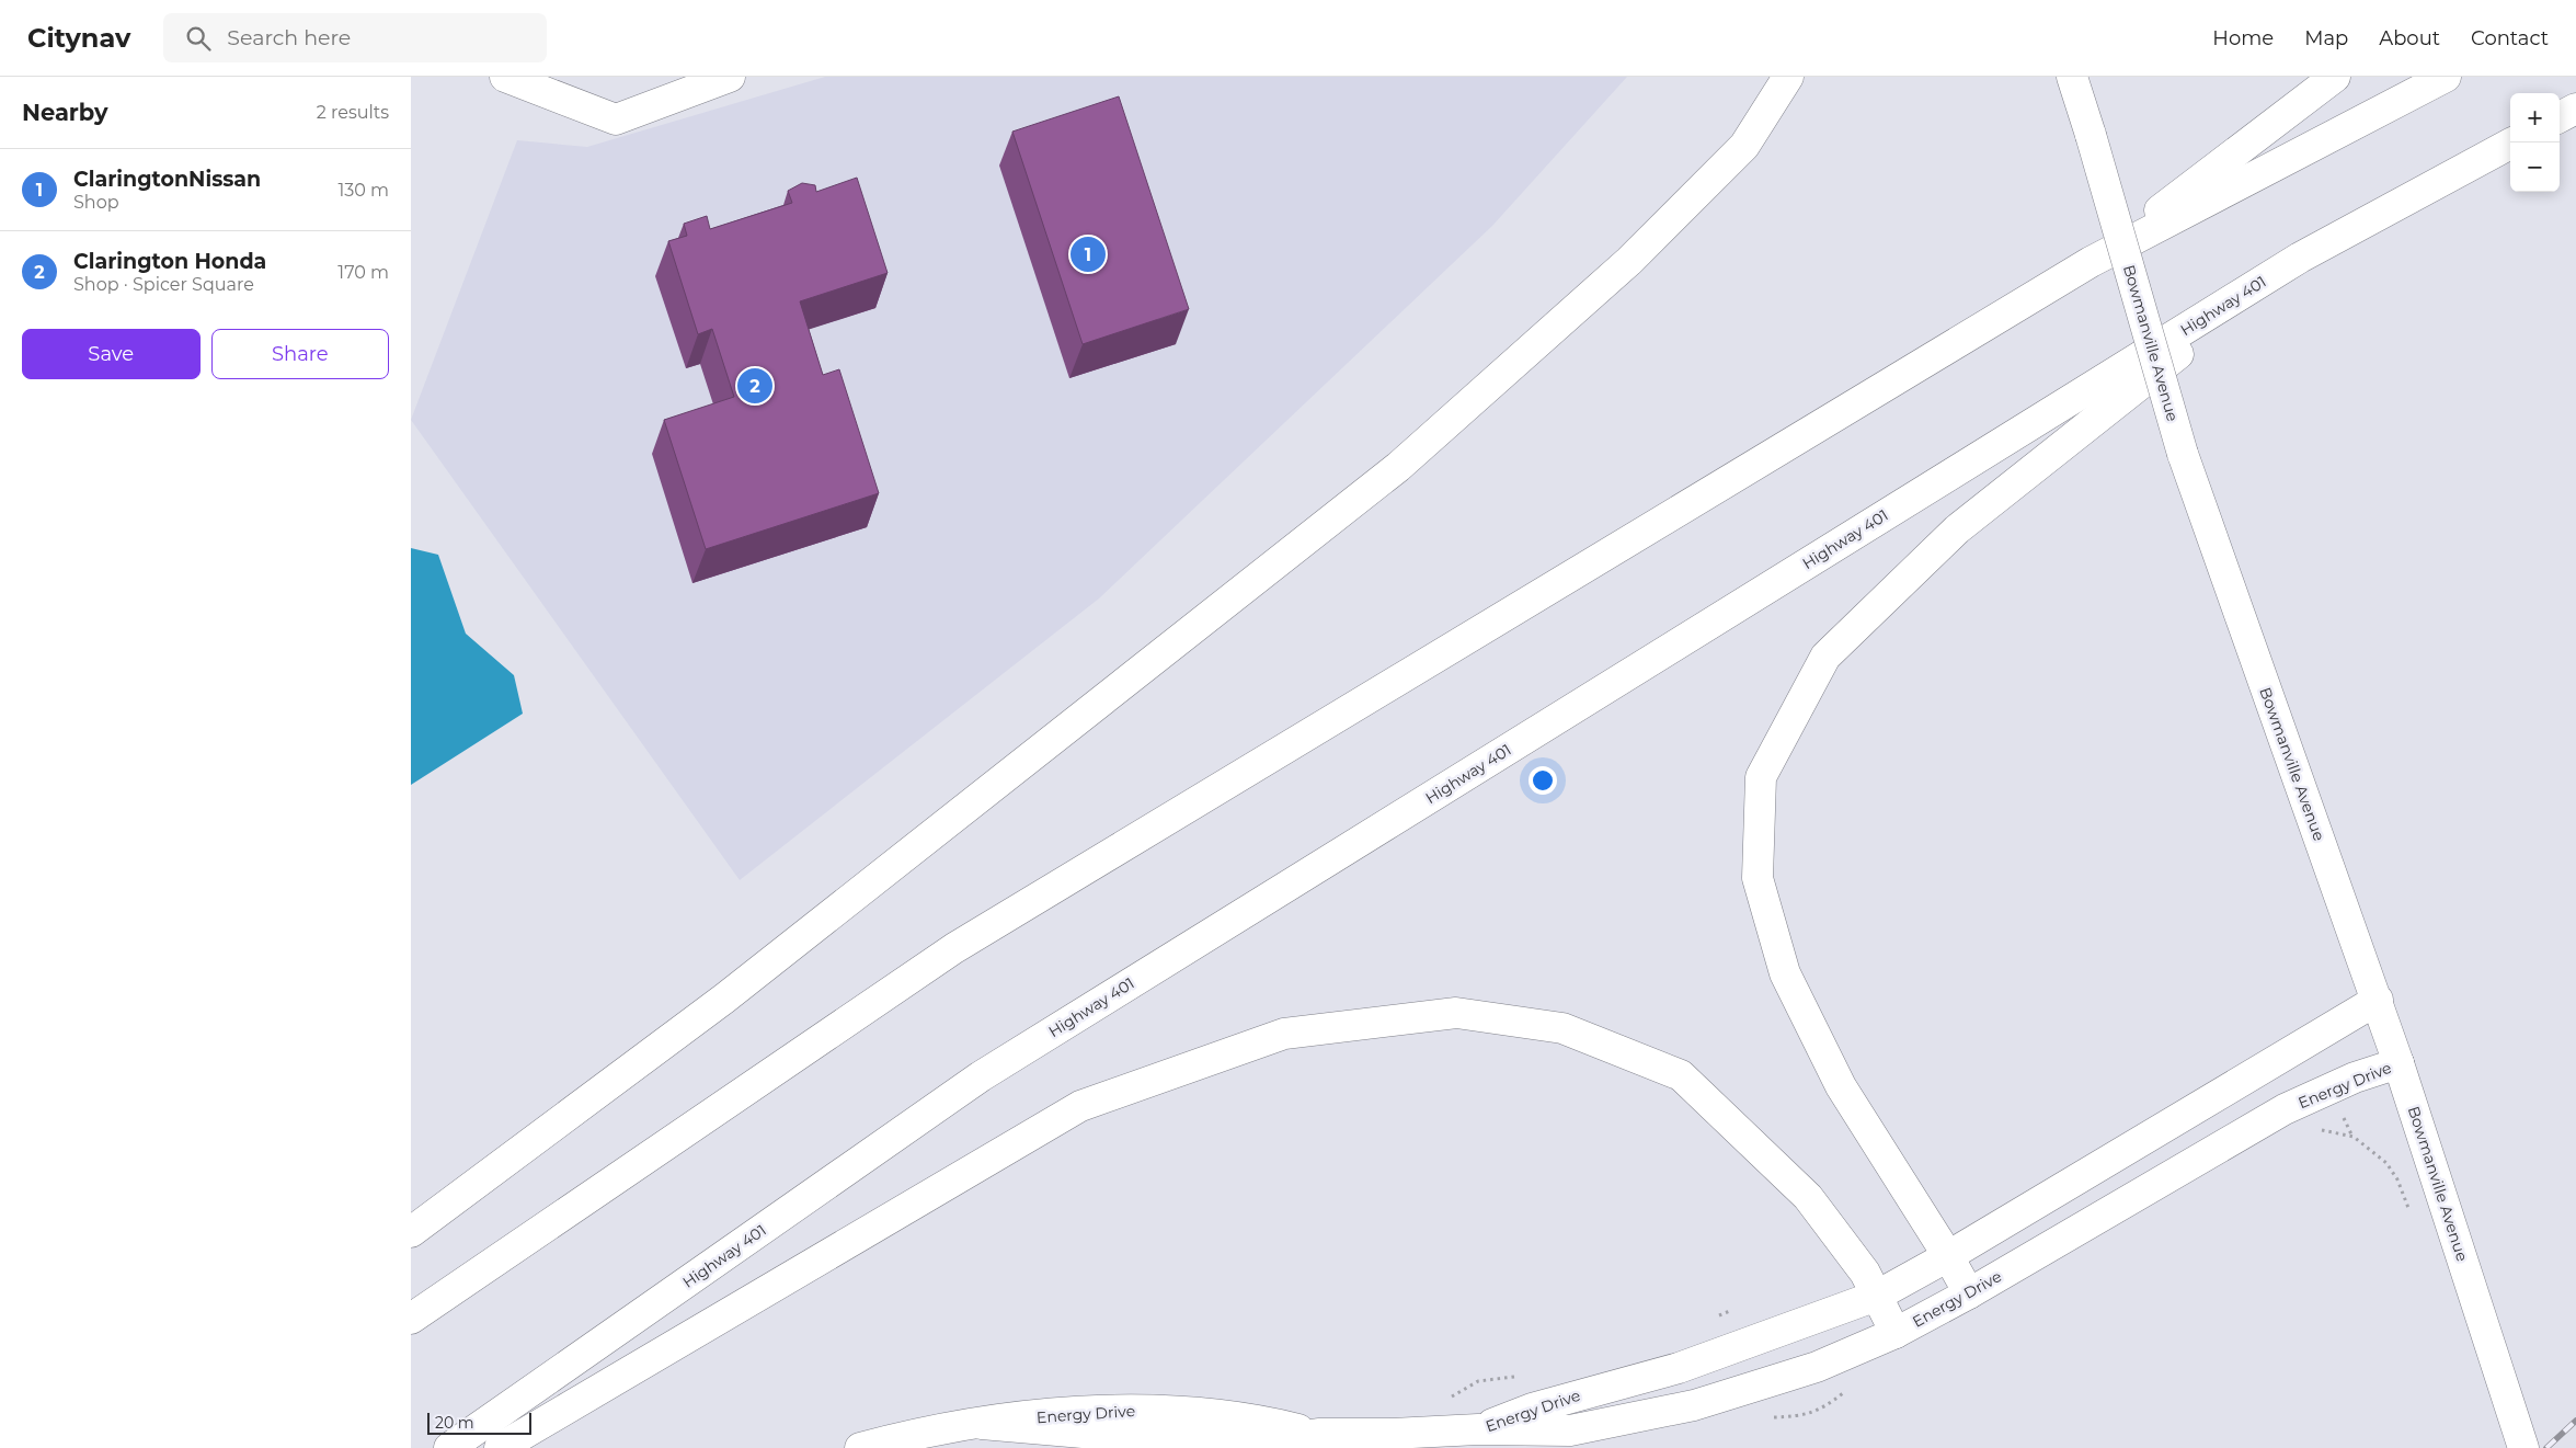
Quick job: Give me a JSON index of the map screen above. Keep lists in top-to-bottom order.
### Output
{
  "streets": {
    "main road": ["Highway 401", "Bowmanville Avenue", "Energy Drive"]
  },
  "crossings": [
    ["Bowmanville Avenue", "Energy Drive"]
  ],
  "scale_bar": "20 m",
  "page": {
    "header": "Citynav",
    "search": "Search here",
    "nav": [
      "Home",
      "Map",
      "About",
      "Contact"
    ],
    "heading": ["Nearby", "2 results"],
    "map_buttons": ["+", "−"],
    "list": [
      {
        "mark": "1",
        "name": "ClaringtonNissan",
        "note": "Shop",
        "value": "130 m"
      },
      {
        "mark": "2",
        "name": "Clarington Honda",
        "note": "Shop · Spicer Square",
        "value": "170 m"
      }
    ],
    "pins": ["1", "2"],
    "buttons": ["Save", "Share"],
    "scale": "20 m"
  }
}
